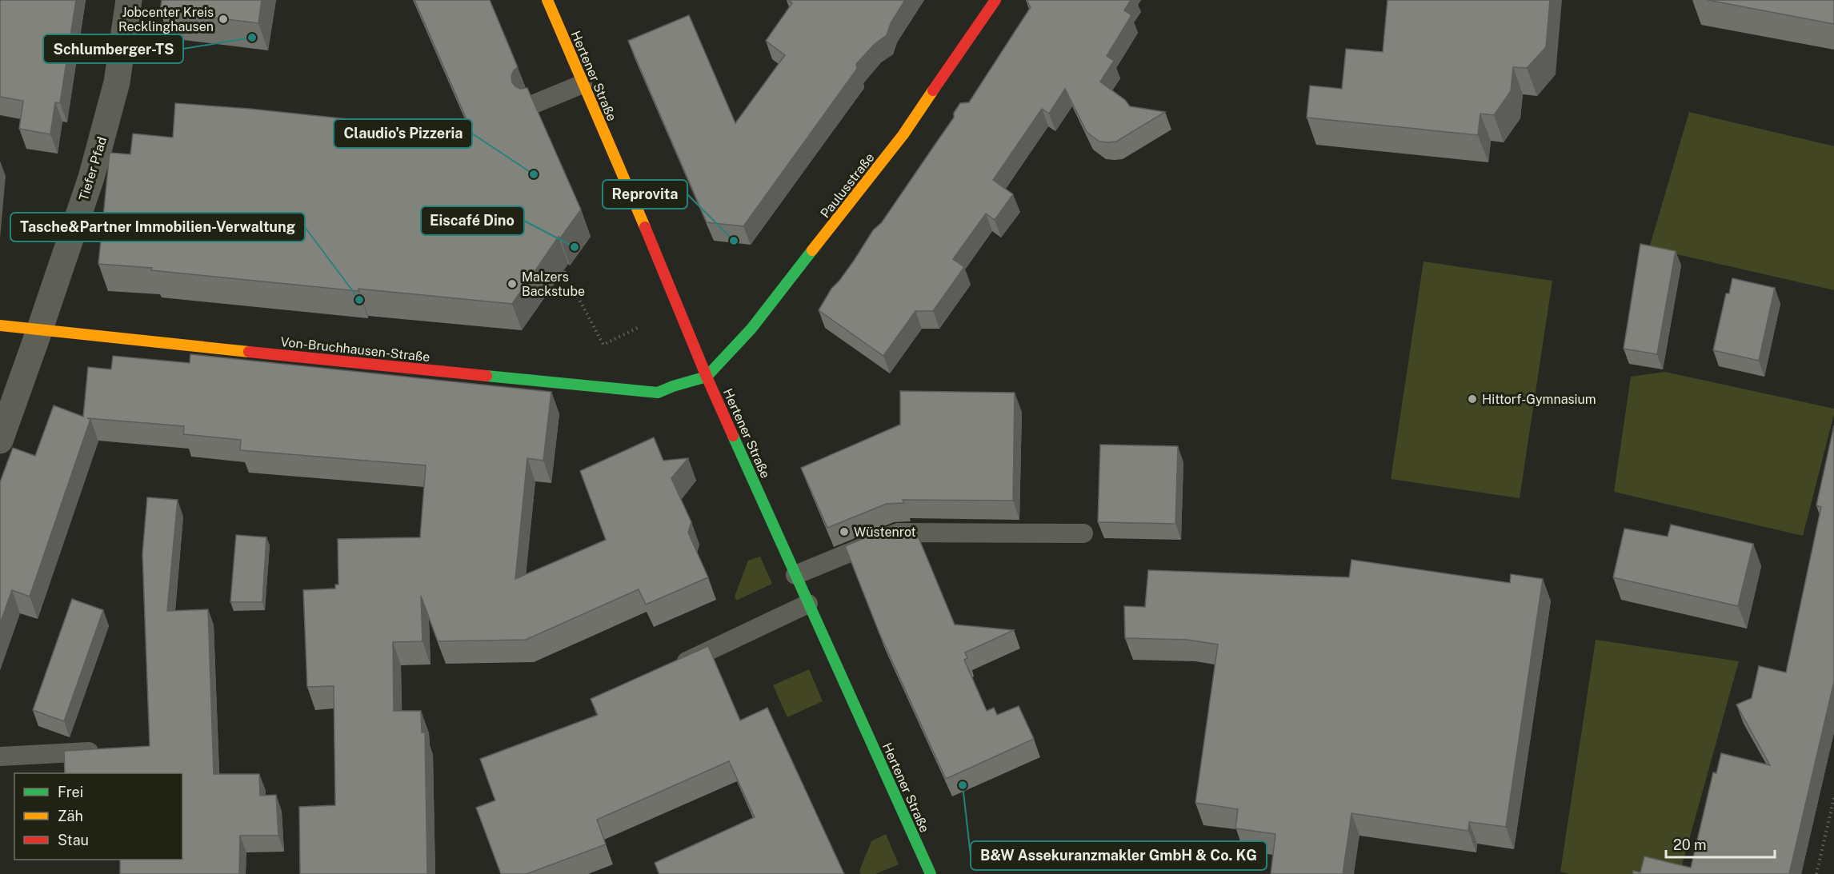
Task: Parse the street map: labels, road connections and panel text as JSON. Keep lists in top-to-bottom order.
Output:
{
  "streets": {
    "street": [
      "Hertener Straße",
      "Tiefer Pfad",
      "Paulusstraße",
      "Von-Bruchhausen-Straße"
    ]
  },
  "crossings": [
    ["Hertener Straße", "Paulusstraße"],
    ["Hertener Straße", "Von-Bruchhausen-Straße"],
    ["Tiefer Pfad", "Von-Bruchhausen-Straße"],
    ["Paulusstraße", "Von-Bruchhausen-Straße"]
  ],
  "places": [
    "Jobcenter Kreis Recklinghausen",
    "Schlumberger-TS",
    "Claudio's Pizzeria",
    "Reprovita",
    "Eiscafé Dino",
    "Malzers Backstube",
    "Tasche&Partner Immobilien-Verwaltung",
    "Hittorf-Gymnasium",
    "Wüstenrot",
    "B&W Assekuranzmakler GmbH & Co. KG"
  ],
  "legend": ["Frei", "Zäh", "Stau"],
  "scale_bar": "20 m"
}
